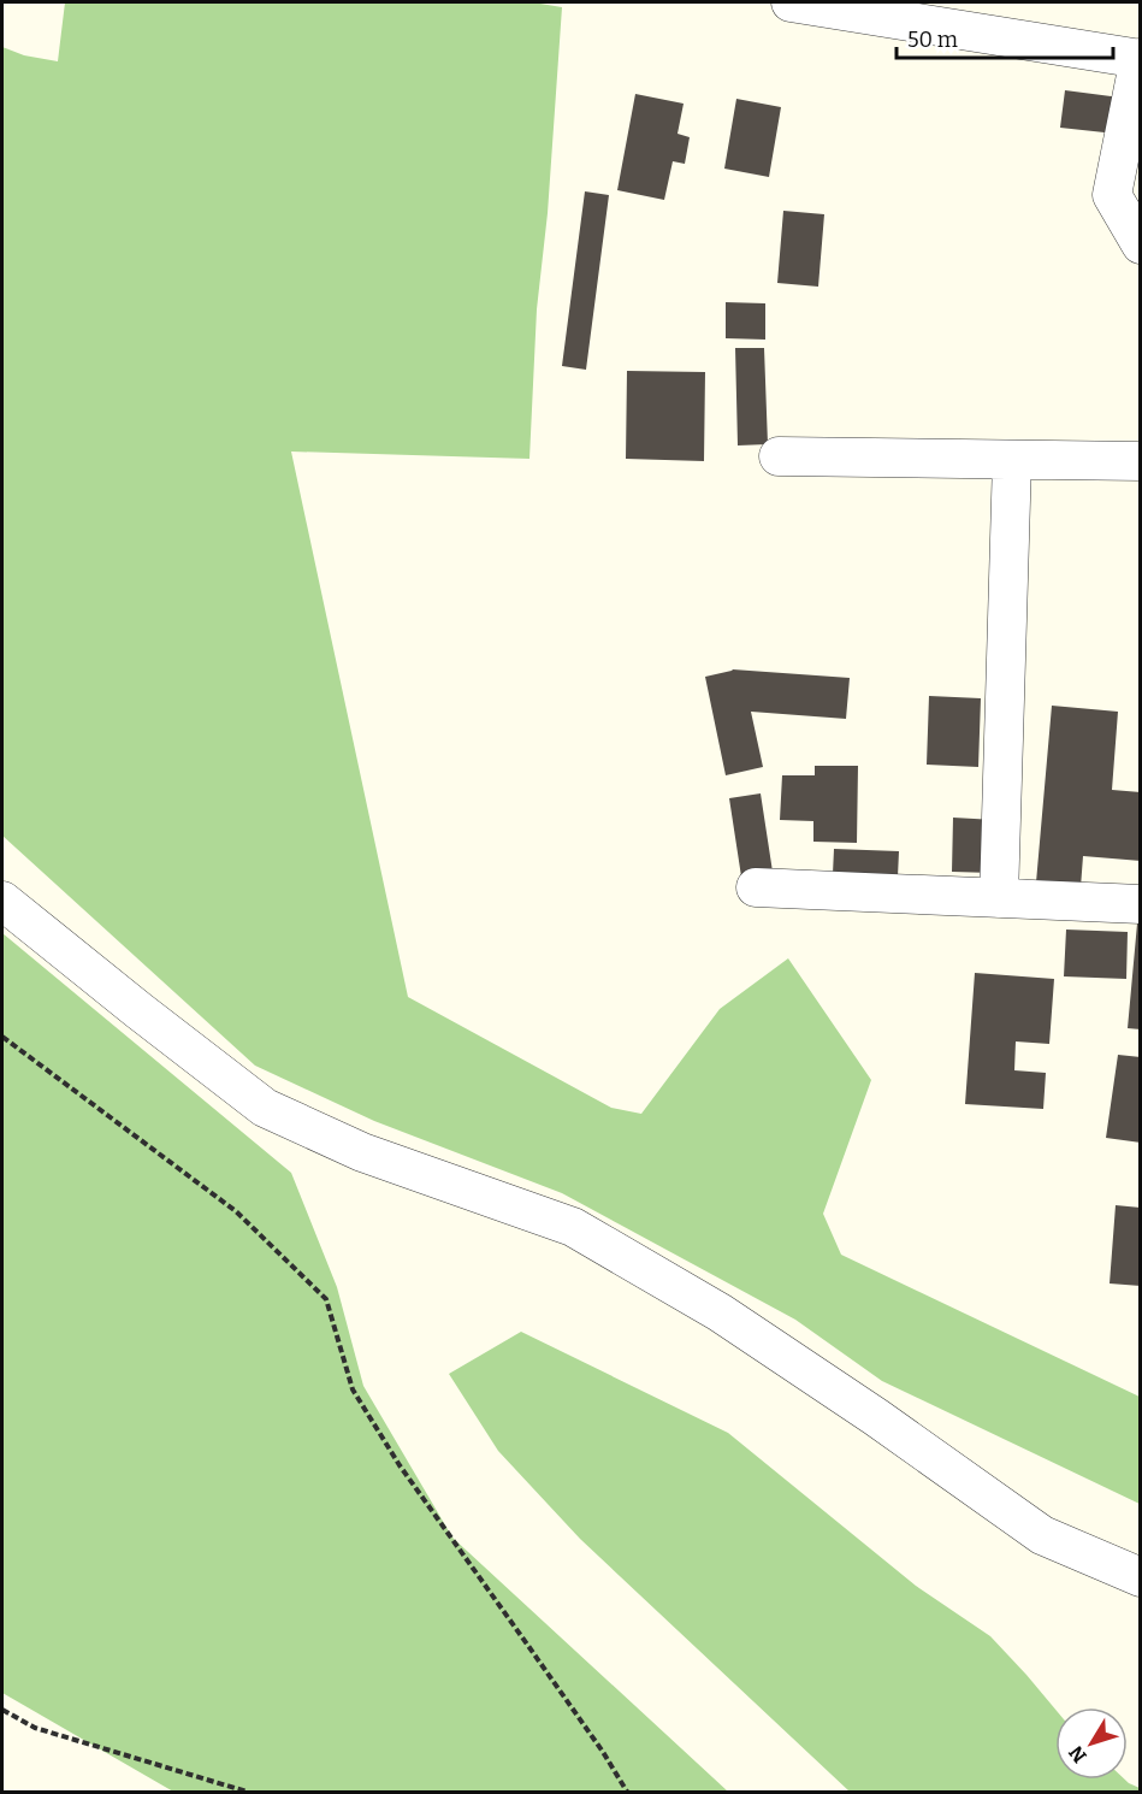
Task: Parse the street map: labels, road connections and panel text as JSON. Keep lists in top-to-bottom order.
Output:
{
  "scale_bar": "50 m",
  "north": "bottom left"
}
